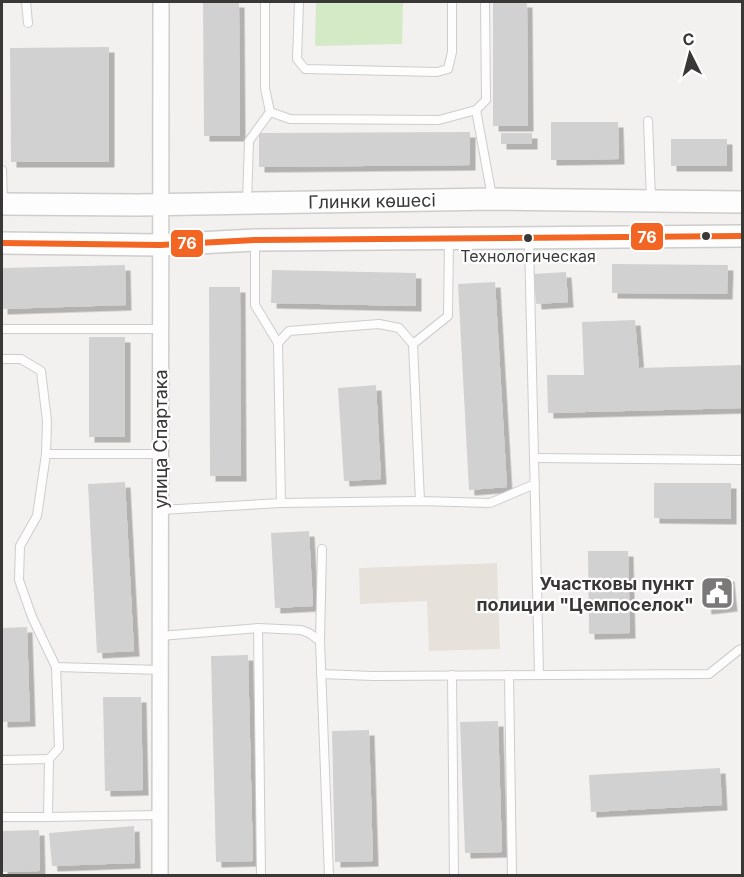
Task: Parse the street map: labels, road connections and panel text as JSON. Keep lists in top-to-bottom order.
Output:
{
  "streets": {
    "main road": ["Глинки көшесі"],
    "street": ["улица Спартака"]
  },
  "crossings": [
    ["Глинки көшесі", "улица Спартака"]
  ],
  "places": {
    "other": ["Технологическая"],
    "public building": ["Участковы пункт полиции \"Цемпоселок\""]
  },
  "lines": ["transit line 76"],
  "north": "top"
}
